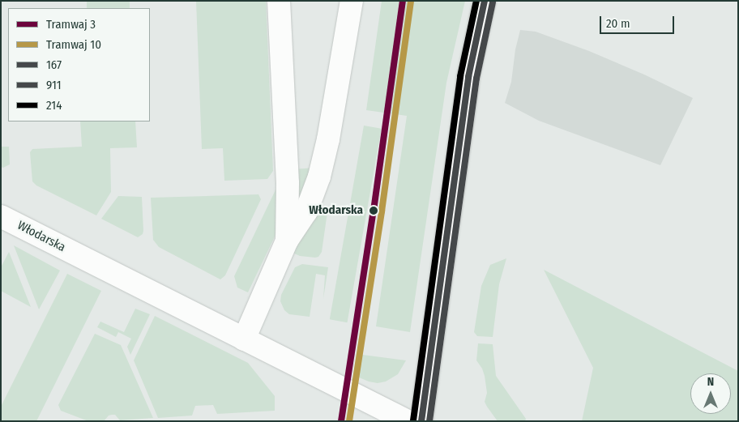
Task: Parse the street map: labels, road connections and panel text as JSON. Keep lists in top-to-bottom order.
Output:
{
  "streets": {
    "street": ["Włodarska"]
  },
  "places": ["Włodarska"],
  "lines": [
    "tram line 3",
    "transit line 167",
    "transit line 214",
    "tram line 10",
    "transit line 911"
  ],
  "legend": [
    "Tramwaj 3",
    "Tramwaj 10",
    "167",
    "911",
    "214"
  ],
  "scale_bar": "20 m",
  "north": "top"
}
